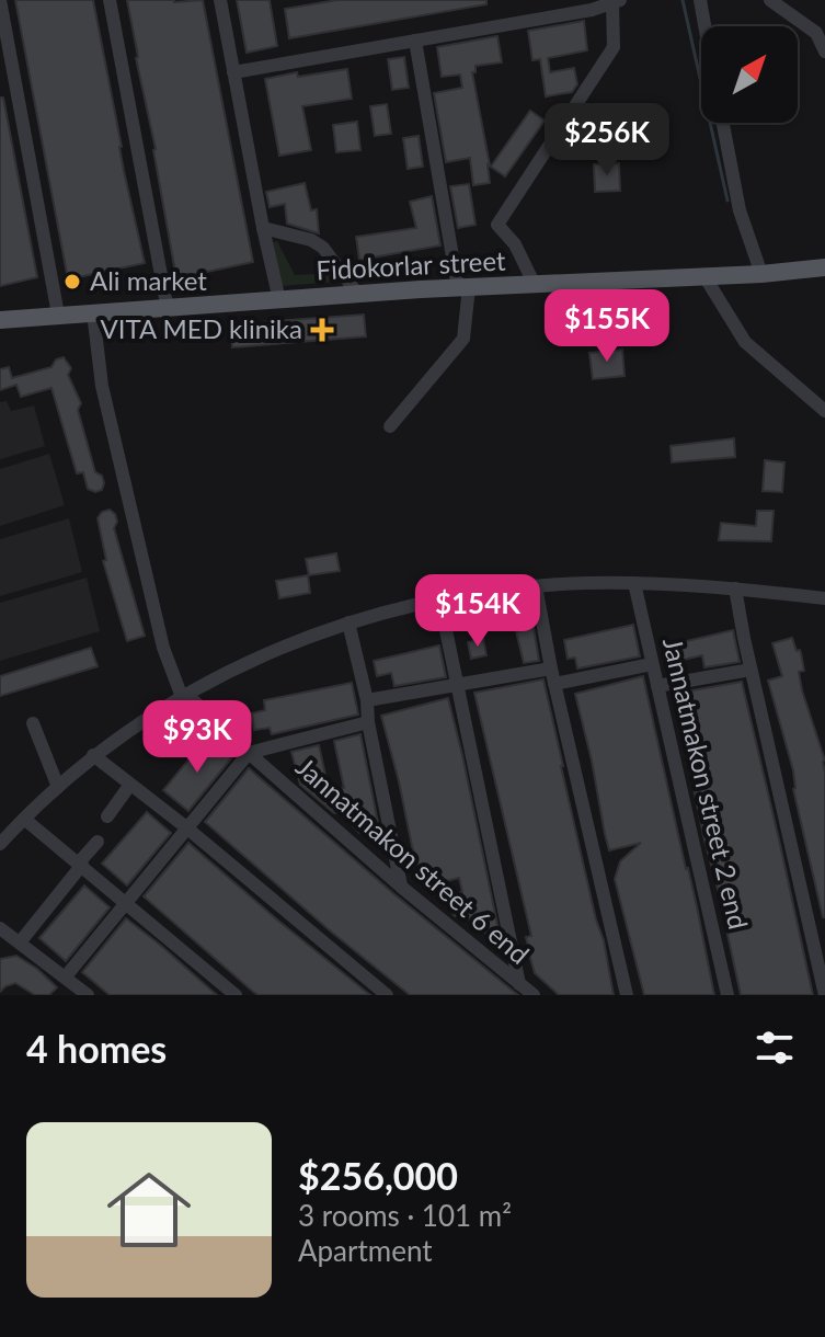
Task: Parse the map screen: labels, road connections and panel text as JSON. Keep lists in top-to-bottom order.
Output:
{
  "streets": {
    "main road": ["Fidokorlar street"],
    "street": ["Jannatmakon street 2 end", "Jannatmakon street 6 end"]
  },
  "places": {
    "other": ["Ali market"],
    "health": ["VITA MED klinika"]
  },
  "north": "top right",
  "page": {
    "price": [
      "$256K",
      "$155K",
      "$154K",
      "$93K"
    ],
    "heading": "4 homes",
    "list": [
      {
        "name": "$256,000",
        "note": "3 rooms · 101 m² · Apartment"
      }
    ]
  }
}
